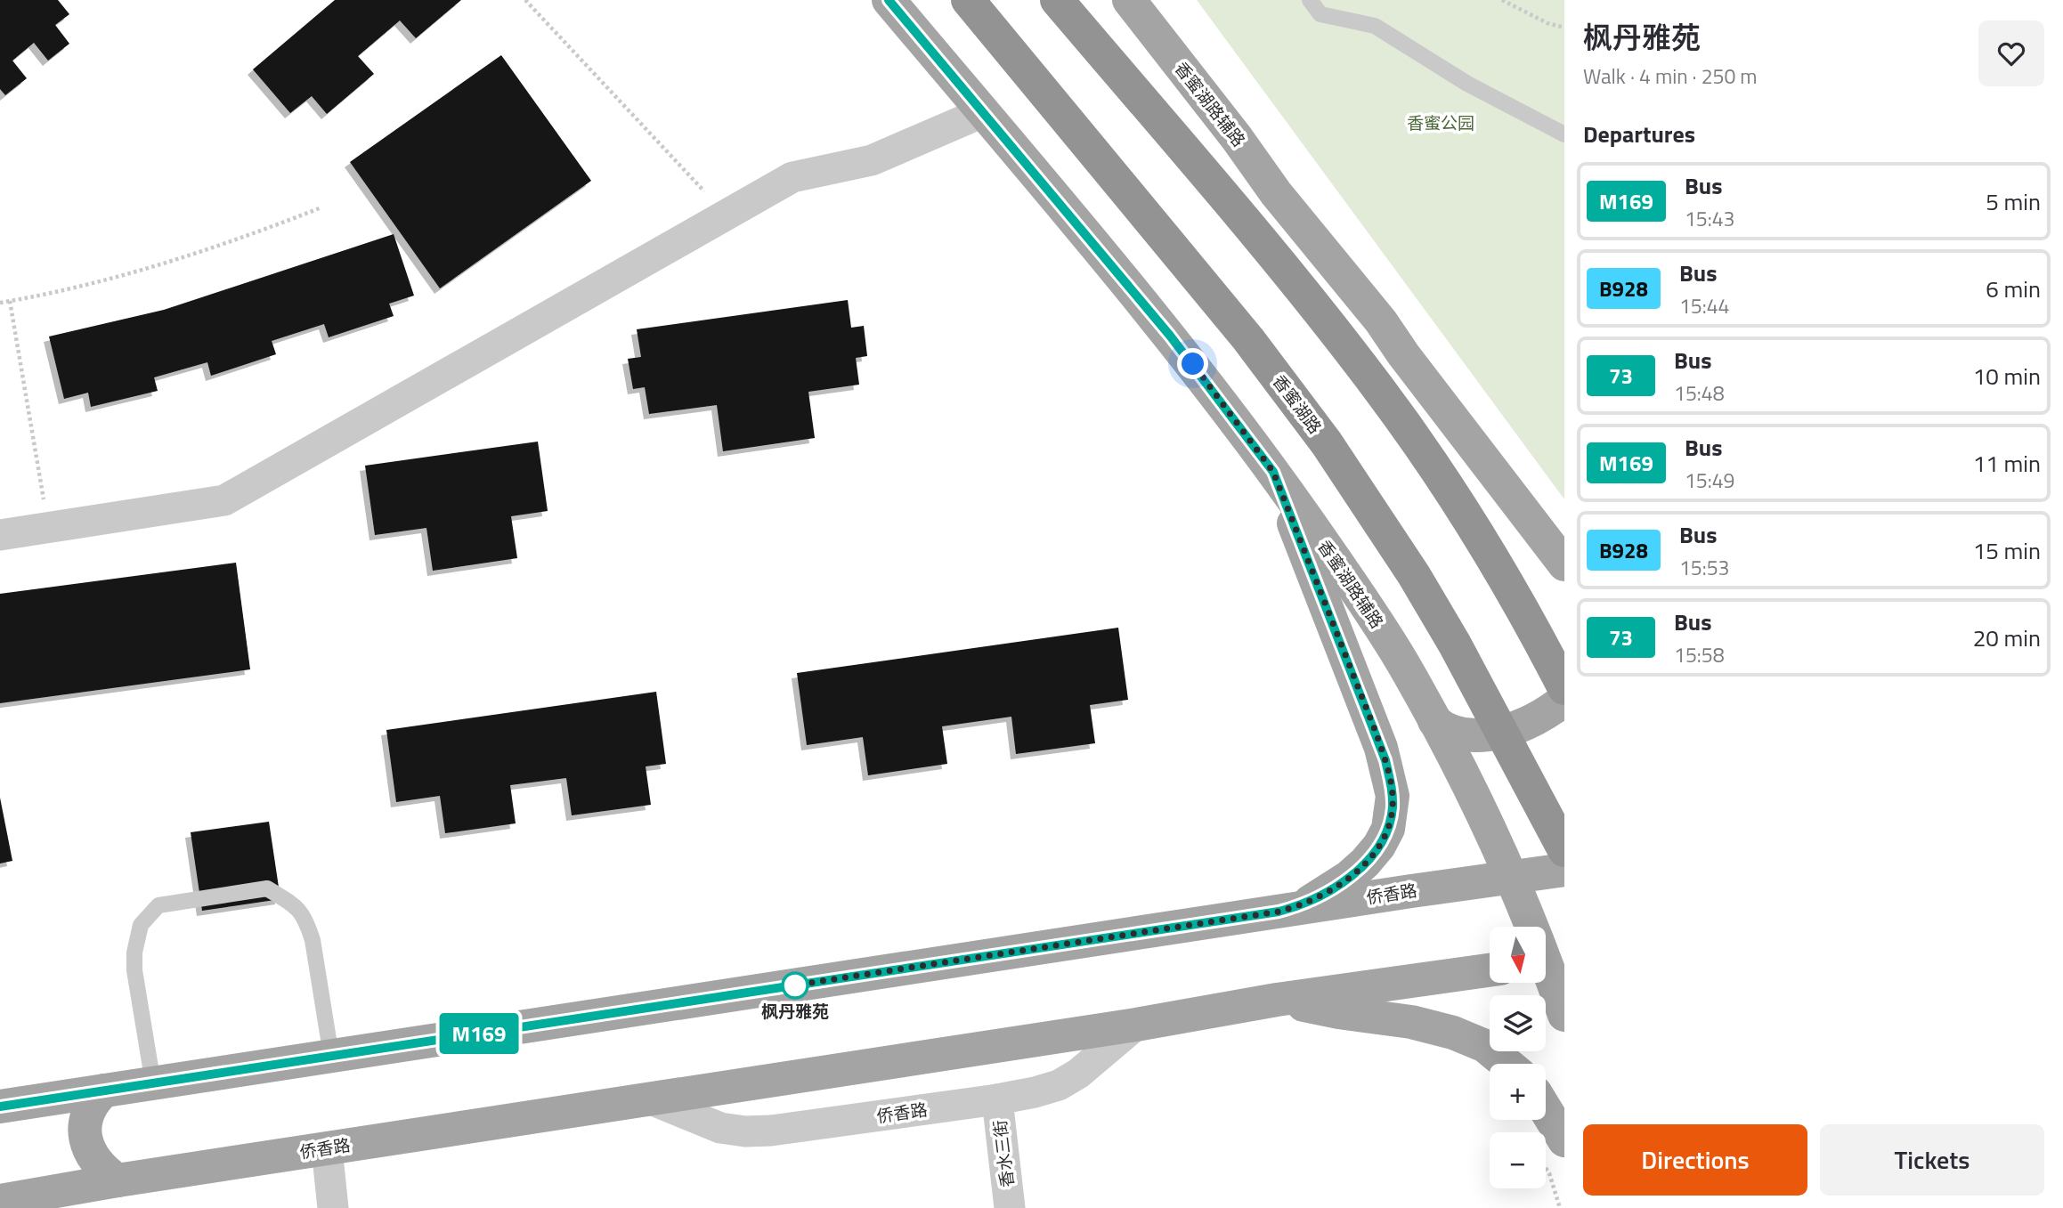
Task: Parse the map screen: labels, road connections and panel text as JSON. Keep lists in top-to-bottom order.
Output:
{
  "streets": {
    "highway": ["香蜜湖路"],
    "main road": ["香蜜湖路辅路", "侨香路"],
    "street": ["香水三街"]
  },
  "crossings": [
    ["香蜜湖路辅路", "侨香路"],
    ["侨香路", "香水三街"]
  ],
  "parks": ["香蜜公园"],
  "places": ["枫丹雅苑"],
  "lines": ["bus line M169"],
  "north": "bottom",
  "page": {
    "on_map": "M169",
    "heading": [
      ["枫丹雅苑", "Walk · 4 min · 250 m"],
      "Departures"
    ],
    "list": [
      {
        "mark": "M169",
        "name": "Bus",
        "note": "15:43",
        "value": "5 min"
      },
      {
        "mark": "B928",
        "name": "Bus",
        "note": "15:44",
        "value": "6 min"
      },
      {
        "mark": "73",
        "name": "Bus",
        "note": "15:48",
        "value": "10 min"
      },
      {
        "mark": "M169",
        "name": "Bus",
        "note": "15:49",
        "value": "11 min"
      },
      {
        "mark": "B928",
        "name": "Bus",
        "note": "15:53",
        "value": "15 min"
      },
      {
        "mark": "73",
        "name": "Bus",
        "note": "15:58",
        "value": "20 min"
      }
    ],
    "map_buttons": ["+", "−"],
    "buttons": ["Directions", "Tickets"]
  }
}
